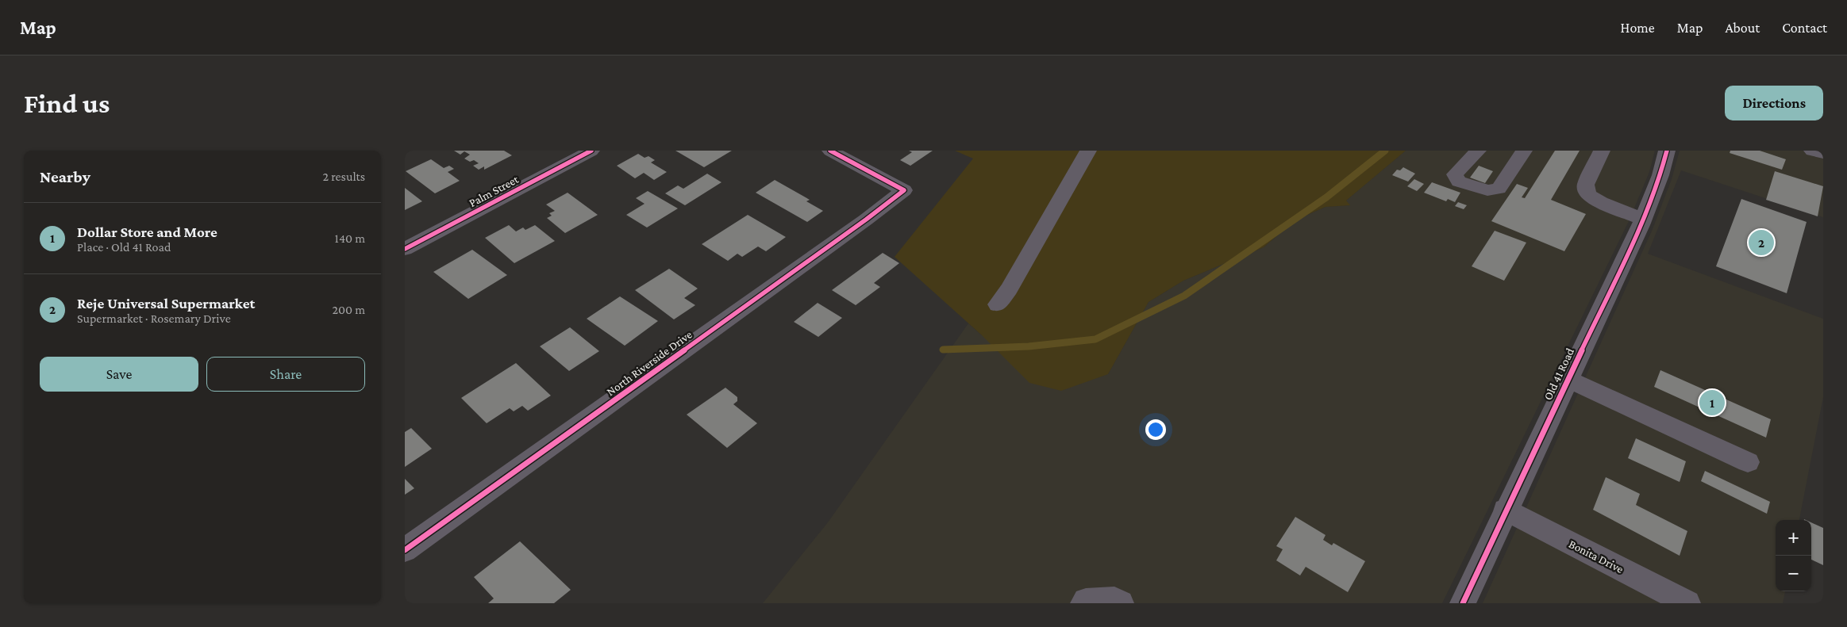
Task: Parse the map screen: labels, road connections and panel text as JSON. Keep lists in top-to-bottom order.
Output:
{
  "streets": {
    "street": [
      "Palm Street",
      "North Riverside Drive",
      "Old 41 Road",
      "Bonita Drive"
    ]
  },
  "crossings": [
    ["Old 41 Road", "Bonita Drive"]
  ],
  "page": {
    "header": "Map",
    "nav": [
      "Home",
      "Map",
      "About",
      "Contact"
    ],
    "buttons": [
      "Directions",
      ["Save", "Share"]
    ],
    "title": "Find us",
    "heading": ["Nearby", "2 results"],
    "list": [
      {
        "mark": "1",
        "name": "Dollar Store and More",
        "note": "Place · Old 41 Road",
        "value": "140 m"
      },
      {
        "mark": "2",
        "name": "Reje Universal Supermarket",
        "note": "Supermarket · Rosemary Drive",
        "value": "200 m"
      }
    ],
    "pins": ["2", "1"],
    "map_buttons": ["+", "−"]
  }
}
